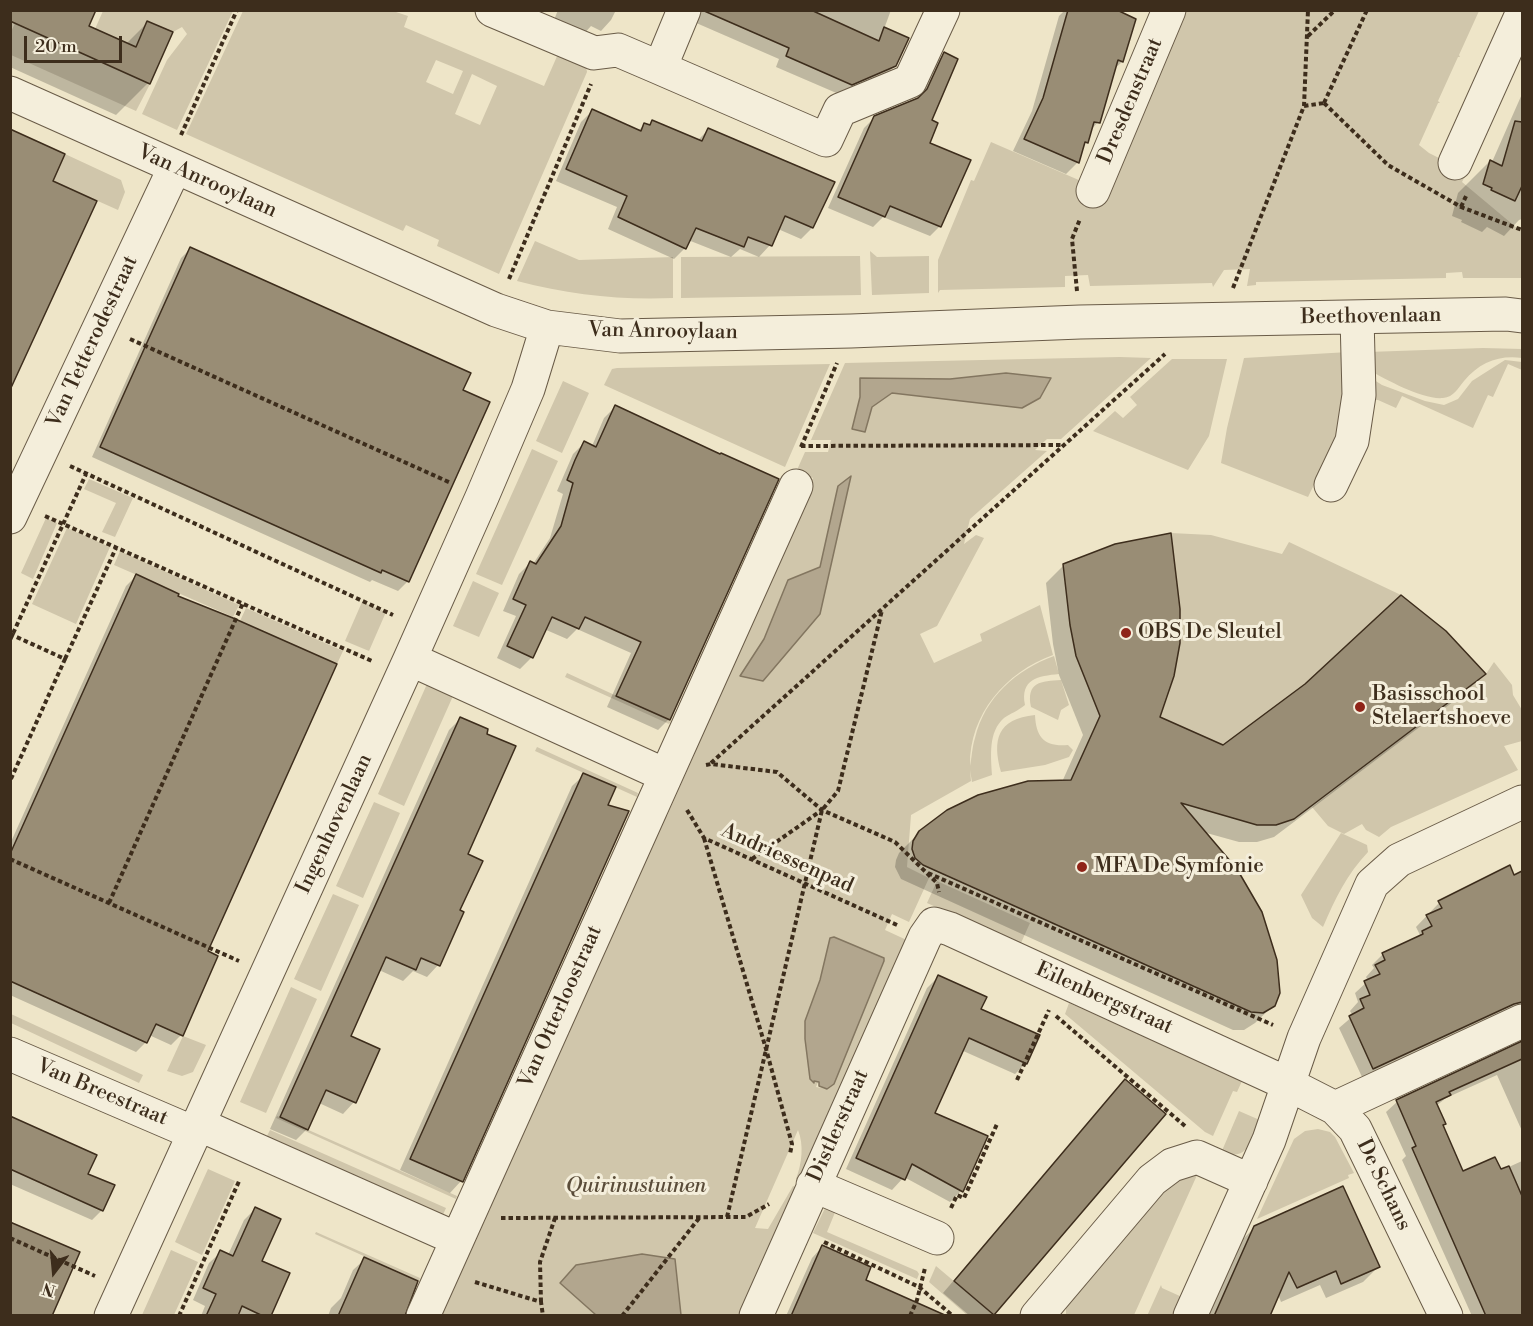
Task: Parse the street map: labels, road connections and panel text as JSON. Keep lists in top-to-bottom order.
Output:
{
  "streets": {
    "street": [
      "Dresdenstraat",
      "Van Anrooylaan",
      "Beethovenlaan",
      "Van Tetterodestraat",
      "Ingenhovenlaan",
      "Eilenbergstraat",
      "Van Otterloostraat",
      "Van Breestraat",
      "Distlerstraat",
      "De Schans"
    ],
    "path": ["Andriessenpad"]
  },
  "crossings": [
    ["Van Anrooylaan", "Beethovenlaan"],
    ["Van Anrooylaan", "Van Tetterodestraat"],
    ["Van Anrooylaan", "Ingenhovenlaan"],
    ["Ingenhovenlaan", "Van Breestraat"],
    ["Andriessenpad", "Eilenbergstraat"],
    ["Andriessenpad", "Van Otterloostraat"],
    ["Andriessenpad", "Distlerstraat"],
    ["Eilenbergstraat", "Distlerstraat"],
    ["Eilenbergstraat", "De Schans"]
  ],
  "parks": ["Quirinustuinen"],
  "places": ["OBS De Sleutel", "Basisschool Stelaertshoeve", "MFA De Symfonie"],
  "scale_bar": "20 m",
  "north": "bottom"
}
